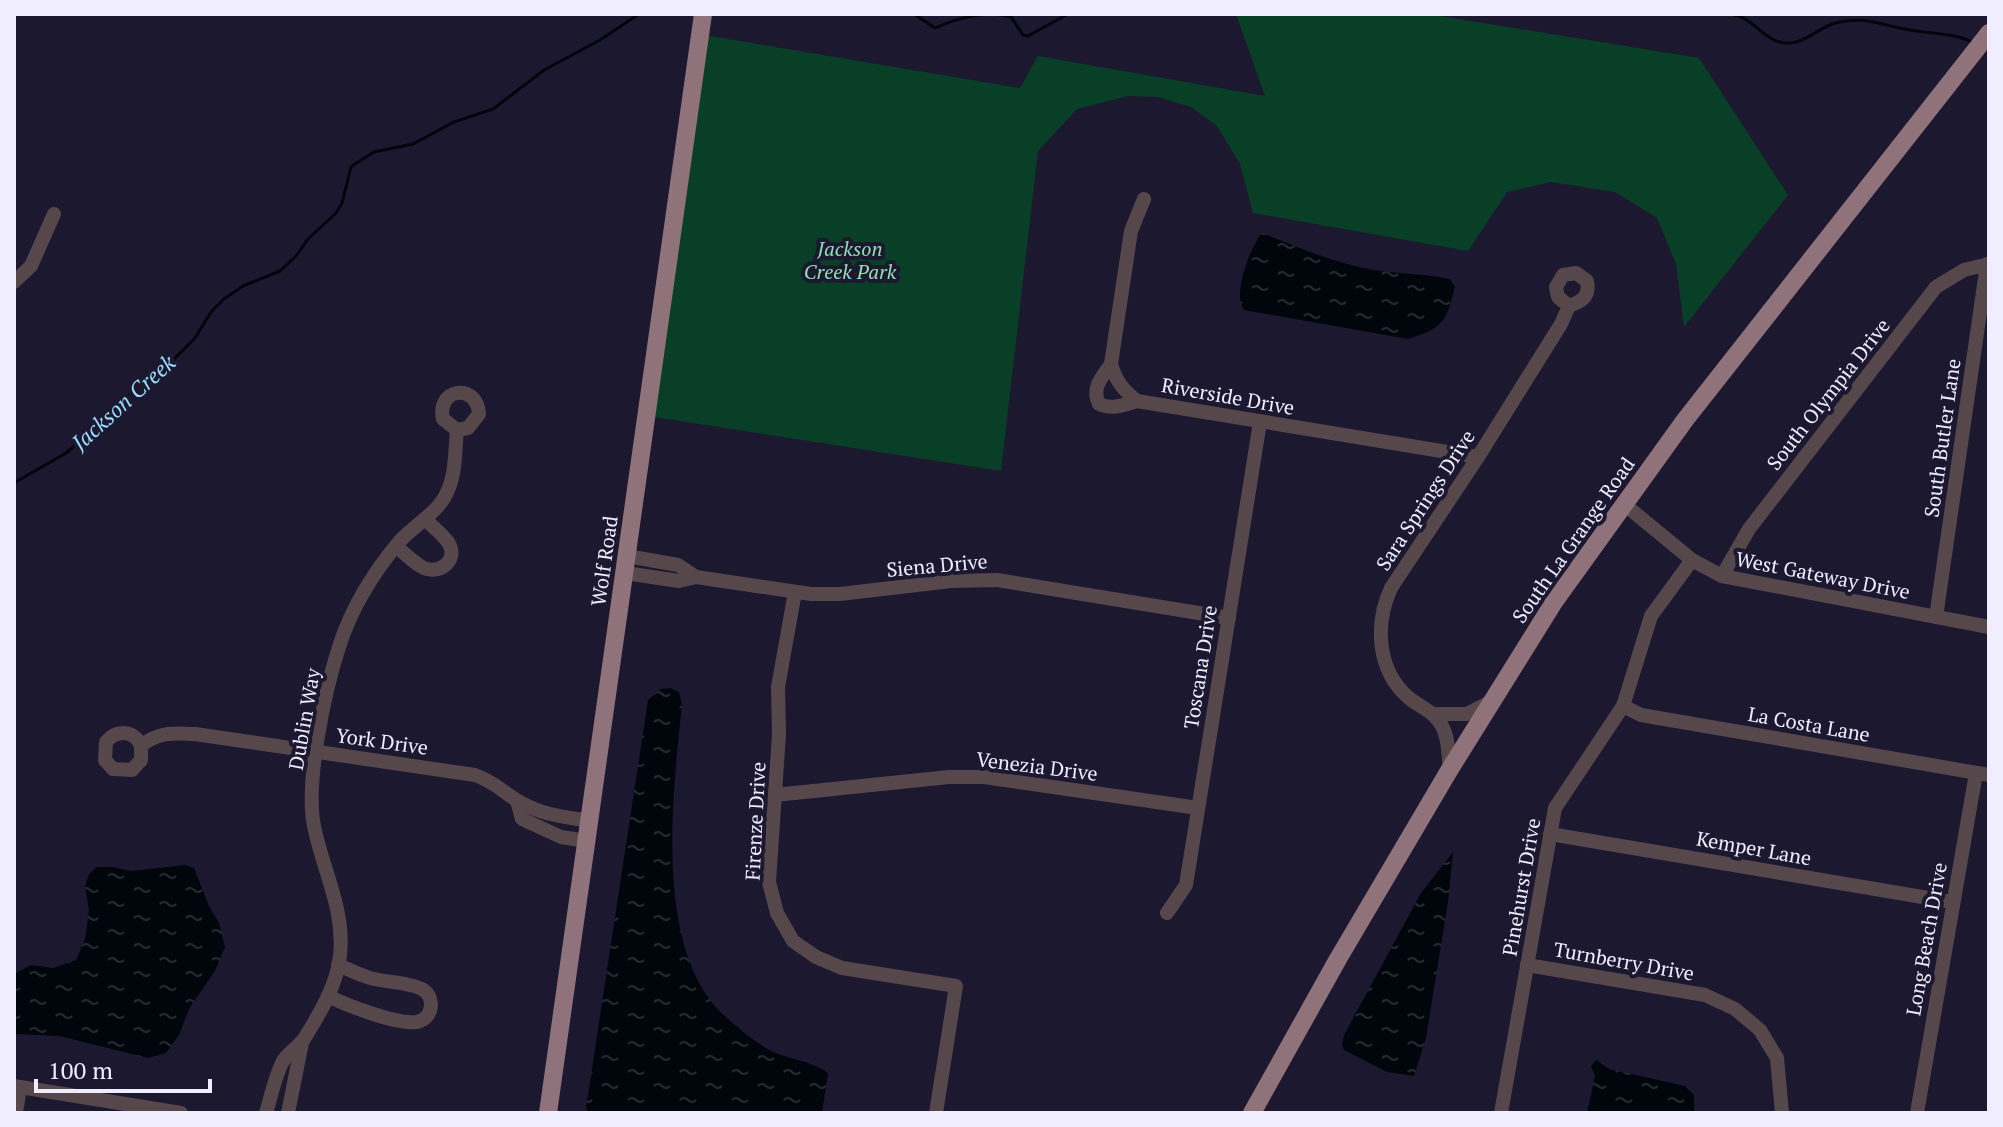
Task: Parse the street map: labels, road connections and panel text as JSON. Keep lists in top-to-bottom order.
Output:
{
  "streets": {
    "main road": ["South La Grange Road", "Wolf Road"],
    "street": [
      "South Olympia Drive",
      "Riverside Drive",
      "South Butler Lane",
      "Sara Springs Drive",
      "Siena Drive",
      "West Gateway Drive",
      "Toscana Drive",
      "Dublin Way",
      "La Costa Lane",
      "York Drive",
      "Venezia Drive",
      "Firenze Drive",
      "Kemper Lane",
      "Pinehurst Drive",
      "Long Beach Drive",
      "Turnberry Drive"
    ]
  },
  "crossings": [
    ["South Olympia Drive", "South Butler Lane"],
    ["South Olympia Drive", "West Gateway Drive"],
    ["Riverside Drive", "Sara Springs Drive"],
    ["Riverside Drive", "Toscana Drive"],
    ["South Butler Lane", "West Gateway Drive"],
    ["South La Grange Road", "West Gateway Drive"],
    ["Wolf Road", "Siena Drive"],
    ["Wolf Road", "York Drive"],
    ["Siena Drive", "Toscana Drive"],
    ["Siena Drive", "Firenze Drive"],
    ["West Gateway Drive", "Pinehurst Drive"],
    ["Toscana Drive", "Venezia Drive"],
    ["Dublin Way", "York Drive"],
    ["La Costa Lane", "Pinehurst Drive"],
    ["La Costa Lane", "Long Beach Drive"],
    ["Venezia Drive", "Firenze Drive"],
    ["Kemper Lane", "Pinehurst Drive"],
    ["Kemper Lane", "Long Beach Drive"],
    ["Pinehurst Drive", "Turnberry Drive"]
  ],
  "water": ["Jackson Creek"],
  "parks": ["Jackson Creek Park"],
  "scale_bar": "100 m"
}
